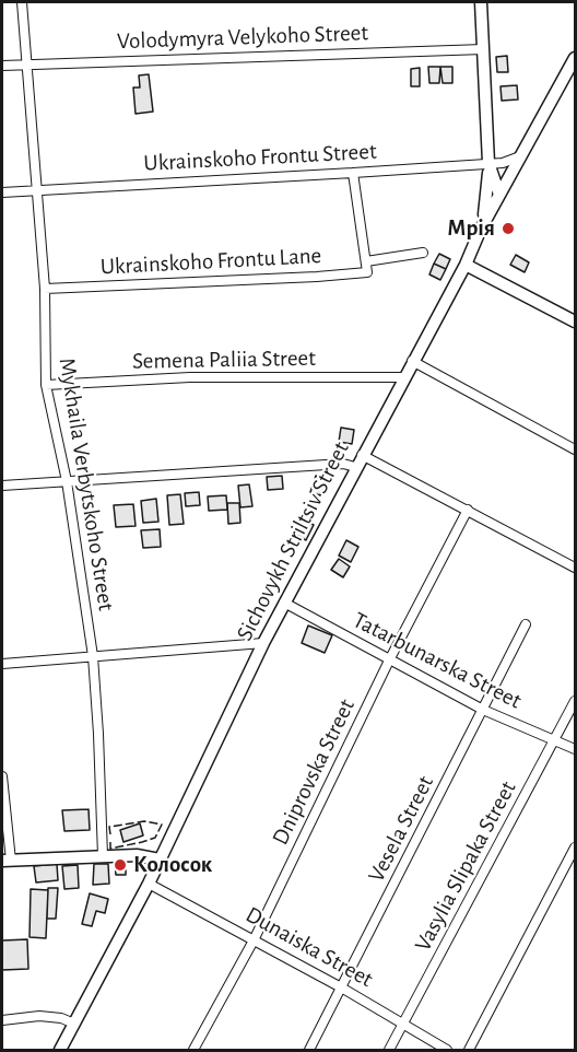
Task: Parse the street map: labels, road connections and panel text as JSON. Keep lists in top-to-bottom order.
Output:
{
  "streets": {
    "main road": ["Sichovykh Striltsiv Street"],
    "street": [
      "Volodymyra Velykoho Street",
      "Ukrainskoho Frontu Street",
      "Ukrainskoho Frontu Lane",
      "Semena Paliia Street",
      "Mykhaila Verbytskoho Street",
      "Tatarbunarska Street",
      "Dniprovska Street",
      "Vesela Street",
      "Vasylia Slipaka Street",
      "Dunaiska Street"
    ]
  },
  "crossings": [
    ["Volodymyra Velykoho Street", "Mykhaila Verbytskoho Street"],
    ["Ukrainskoho Frontu Street", "Mykhaila Verbytskoho Street"],
    ["Ukrainskoho Frontu Street", "Sichovykh Striltsiv Street"],
    ["Ukrainskoho Frontu Lane", "Mykhaila Verbytskoho Street"],
    ["Semena Paliia Street", "Mykhaila Verbytskoho Street"],
    ["Semena Paliia Street", "Sichovykh Striltsiv Street"],
    ["Sichovykh Striltsiv Street", "Tatarbunarska Street"],
    ["Sichovykh Striltsiv Street", "Dunaiska Street"],
    ["Tatarbunarska Street", "Dniprovska Street"],
    ["Tatarbunarska Street", "Vesela Street"],
    ["Tatarbunarska Street", "Vasylia Slipaka Street"],
    ["Dniprovska Street", "Dunaiska Street"],
    ["Vesela Street", "Dunaiska Street"],
    ["Vasylia Slipaka Street", "Dunaiska Street"]
  ],
  "places": ["Мрія", "Колосок"]
}
